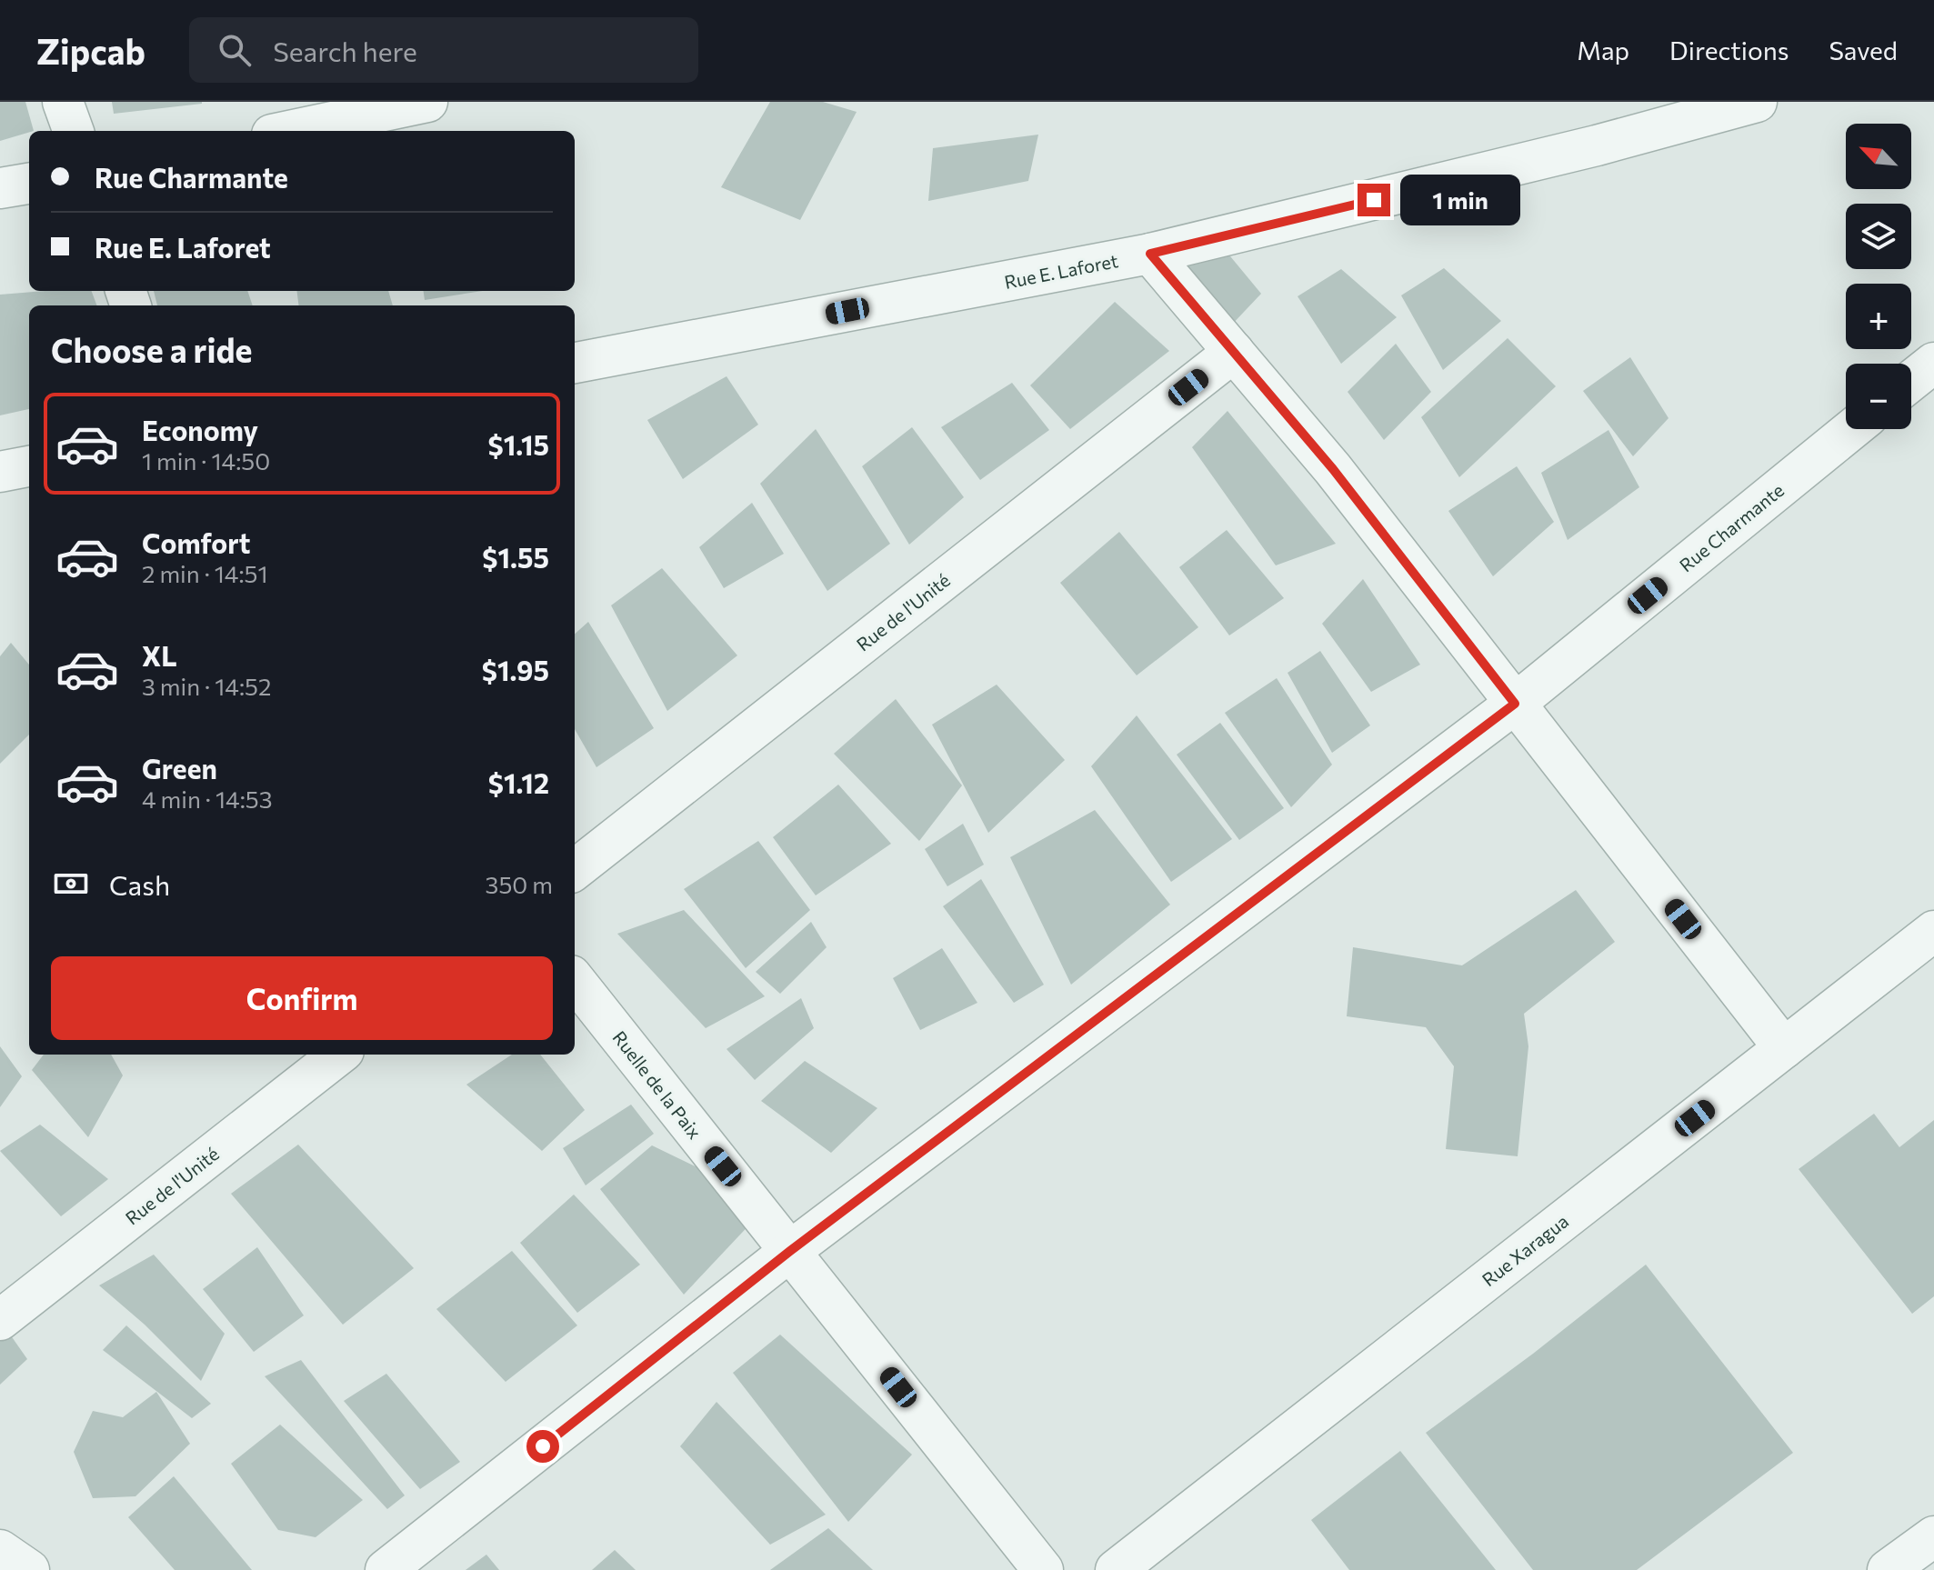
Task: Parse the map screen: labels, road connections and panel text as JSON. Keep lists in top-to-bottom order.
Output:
{
  "streets": {
    "street": [
      "Rue E. Laforet",
      "Rue Charmante",
      "Rue de l'Unité",
      "Ruelle de la Paix",
      "Rue Xaragua"
    ]
  },
  "crossings": [
    ["Rue Charmante", "Ruelle de la Paix"]
  ],
  "north": "top left",
  "page": {
    "header": "Zipcab",
    "search": "Search here",
    "nav": ["Map", "Directions", "Saved"],
    "map_buttons": ["+", "−"],
    "banner": ["Rue Charmante", "Rue E. Laforet"],
    "bubble": "1 min",
    "heading": "Choose a ride",
    "list": [
      {
        "name": "Economy",
        "note": "1 min · 14:50",
        "value": "$1.15"
      },
      {
        "name": "Comfort",
        "note": "2 min · 14:51",
        "value": "$1.55"
      },
      {
        "name": "XL",
        "note": "3 min · 14:52",
        "value": "$1.95"
      },
      {
        "name": "Green",
        "note": "4 min · 14:53",
        "value": "$1.12"
      }
    ],
    "pay": ["Cash", "350 m"],
    "buttons": "Confirm"
  }
}
